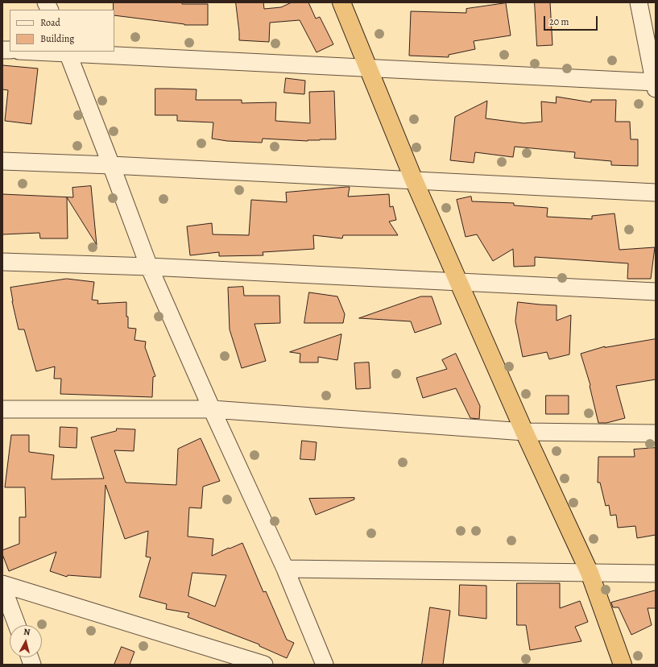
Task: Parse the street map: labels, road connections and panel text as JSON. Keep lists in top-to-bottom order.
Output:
{
  "legend": ["Road", "Building"],
  "scale_bar": "20 m",
  "north": "top"
}
